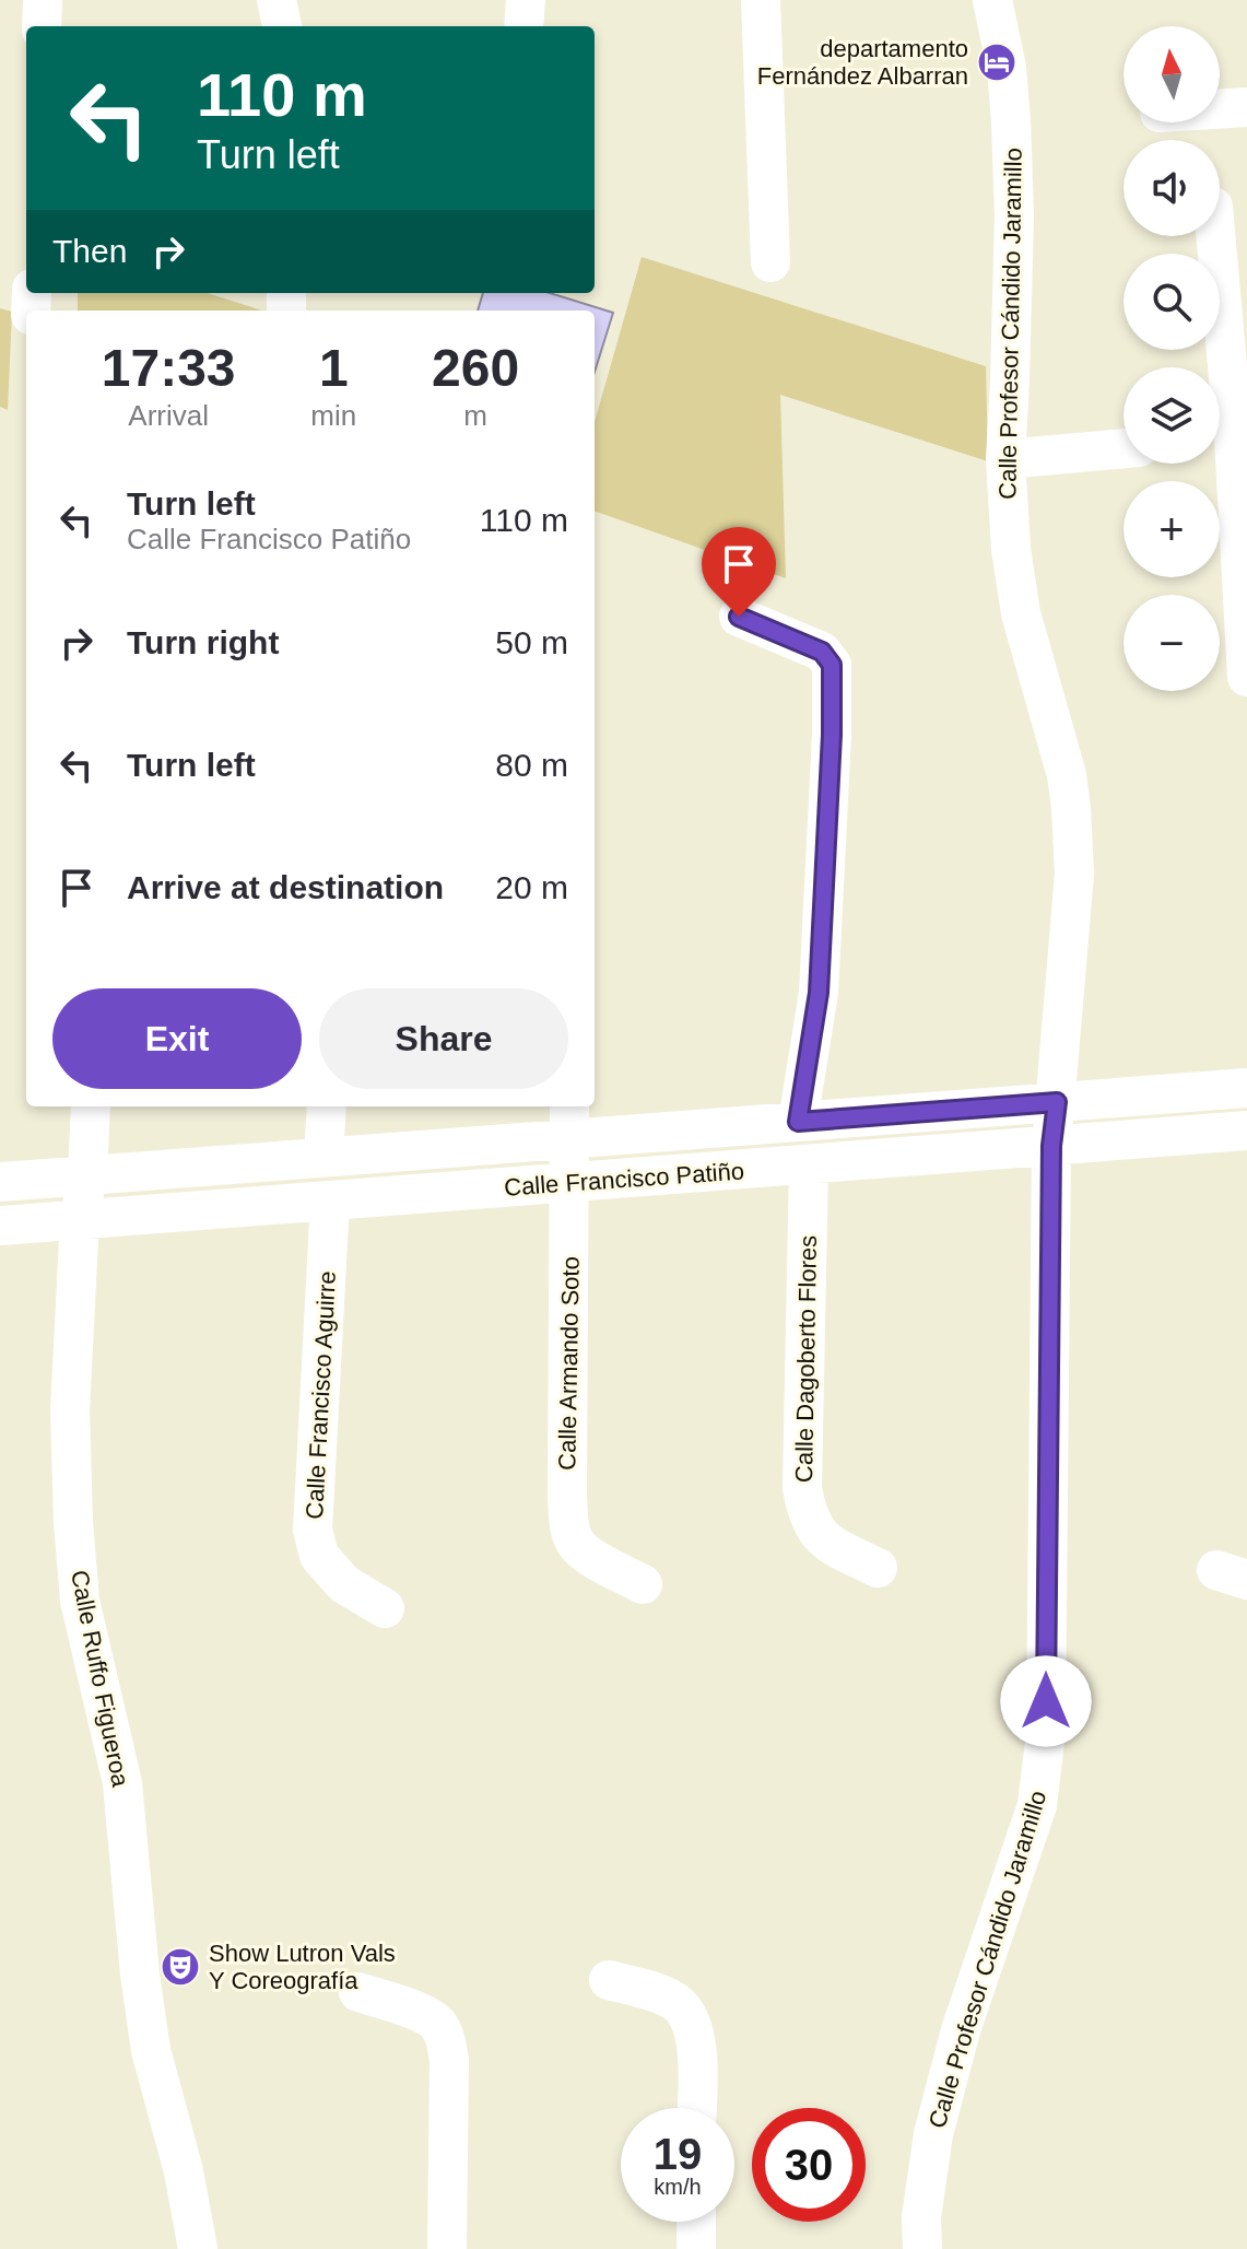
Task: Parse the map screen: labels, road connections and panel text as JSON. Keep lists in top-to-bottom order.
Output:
{
  "streets": {
    "street": [
      "Calle Profesor Cándido Jaramillo",
      "Calle Francisco Patiño",
      "Calle Dagoberto Flores",
      "Calle Armando Soto",
      "Calle Francisco Aguirre",
      "Calle Ruffo Figueroa"
    ]
  },
  "crossings": [
    ["Calle Profesor Cándido Jaramillo", "Calle Francisco Patiño"],
    ["Calle Francisco Patiño", "Calle Dagoberto Flores"],
    ["Calle Francisco Patiño", "Calle Armando Soto"],
    ["Calle Francisco Patiño", "Calle Francisco Aguirre"],
    ["Calle Francisco Patiño", "Calle Ruffo Figueroa"]
  ],
  "places": {
    "hotel": ["departamento Fernández Albarran"],
    "theatre": ["Show Lutron Vals Y Coreografía"]
  },
  "north": "top",
  "page": {
    "map_buttons": ["+", "−"],
    "turn": ["110 m", "Turn left"],
    "then": "Then",
    "eta": [
      "17:33",
      "Arrival",
      "1",
      "min",
      "260",
      "m"
    ],
    "list": [
      {
        "name": "Turn left",
        "note": "Calle Francisco Patiño",
        "value": "110 m"
      },
      {
        "name": "Turn right",
        "value": "50 m"
      },
      {
        "name": "Turn left",
        "value": "80 m"
      },
      {
        "name": "Arrive at destination",
        "value": "20 m"
      }
    ],
    "buttons": ["Exit", "Share"],
    "speed": "19 km/h",
    "limit": "30"
  }
}
